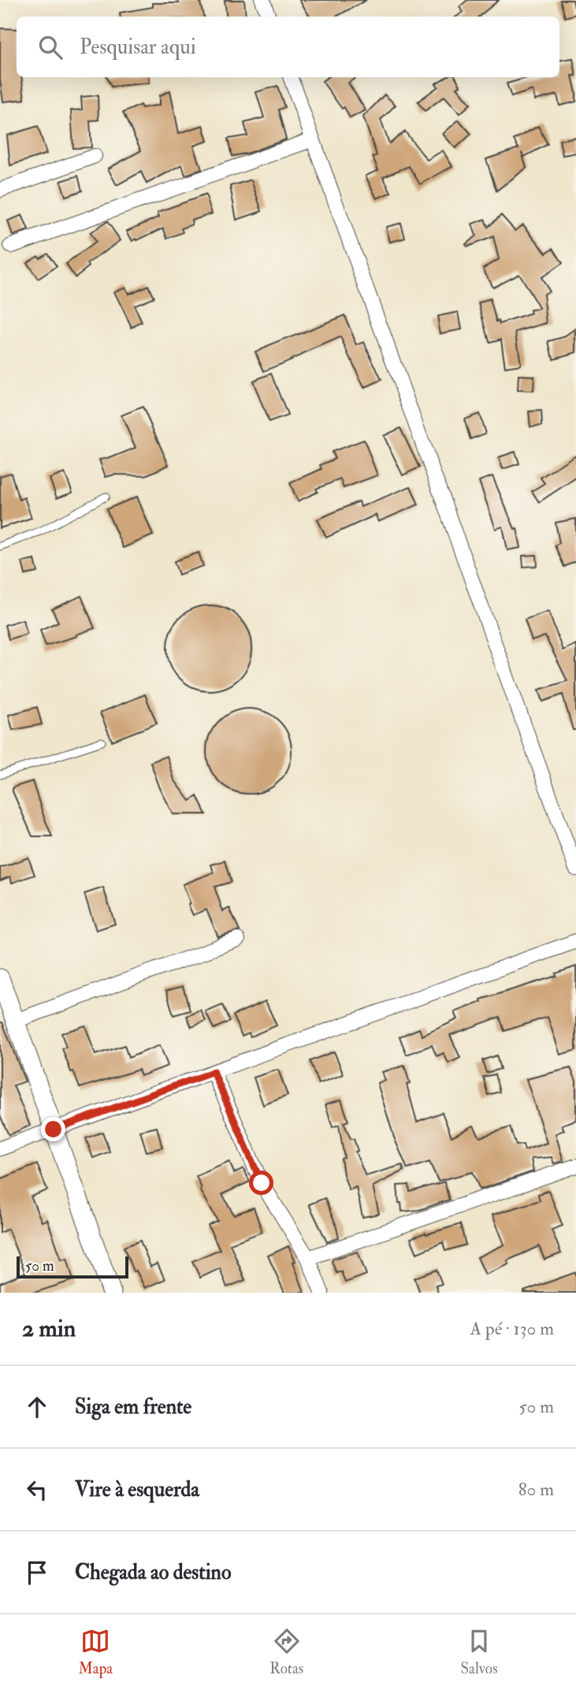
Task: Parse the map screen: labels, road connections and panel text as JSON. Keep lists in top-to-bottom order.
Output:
{
  "scale_bar": "50 m",
  "page": {
    "search": "Pesquisar aqui",
    "scale": "50 m",
    "heading": ["2 min", "A pé · 130 m"],
    "list": [
      ["Siga em frente", "50 m"],
      ["Vire à esquerda", "80 m"],
      "Chegada ao destino"
    ],
    "nav": ["Mapa", "Rotas", "Salvos"]
  }
}
